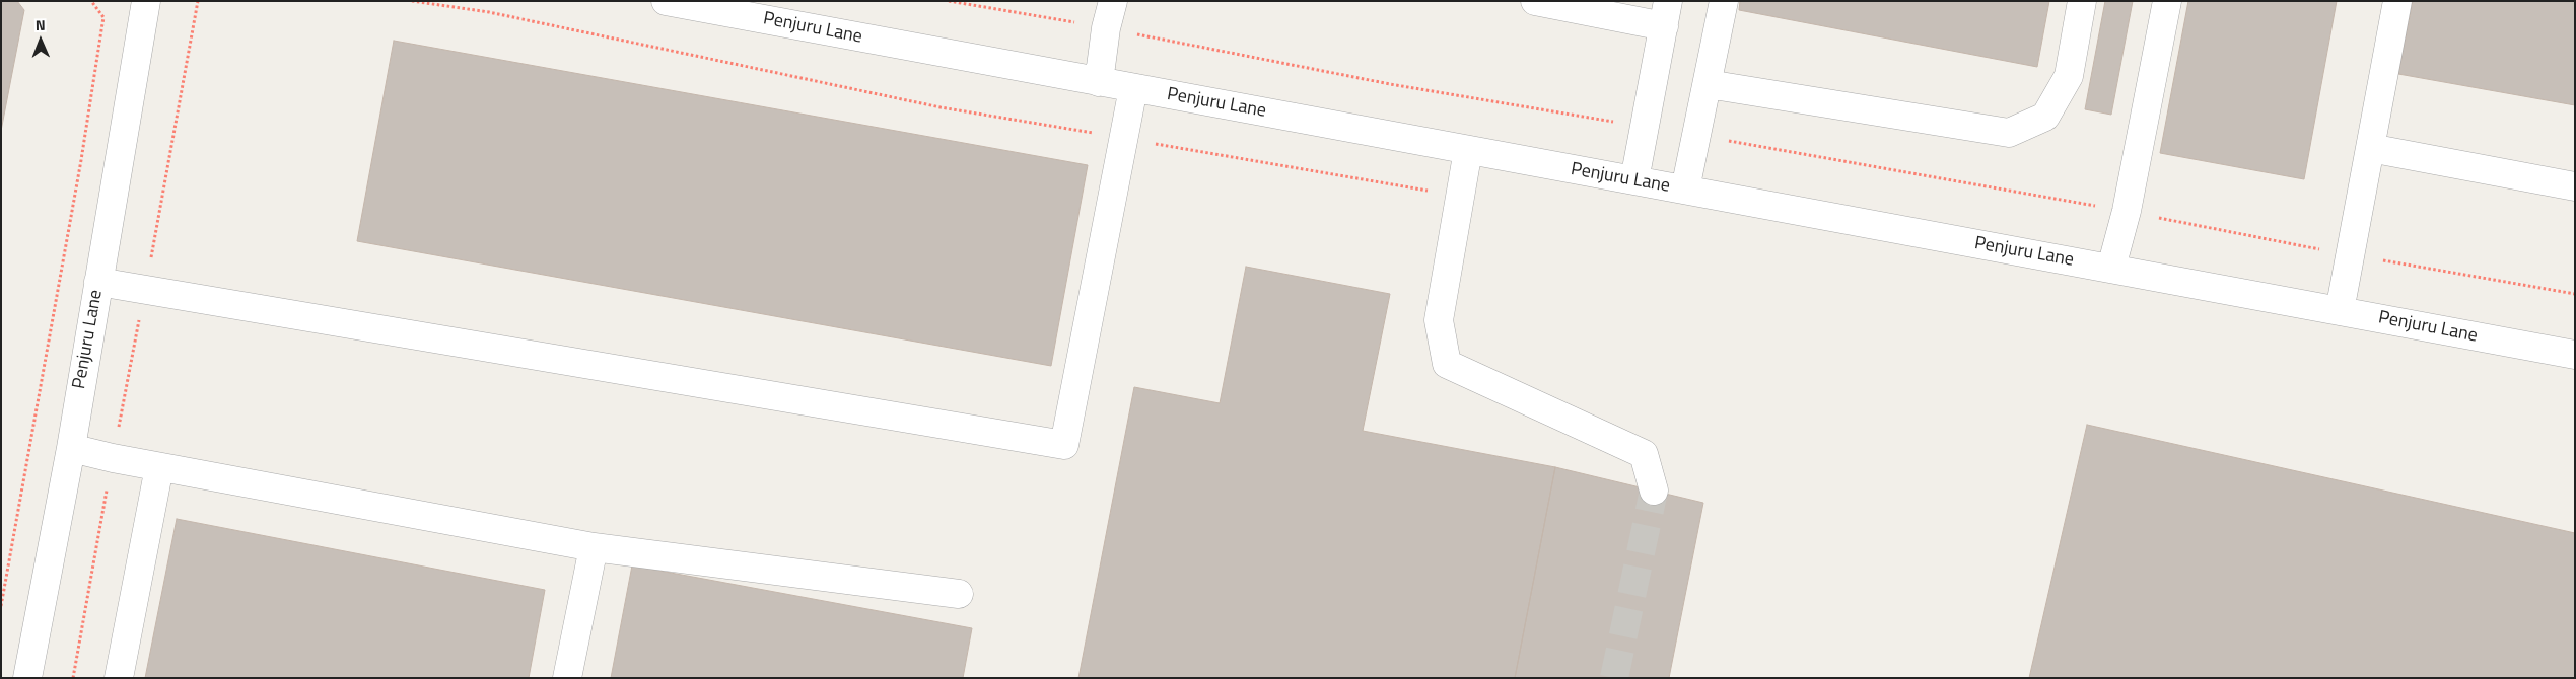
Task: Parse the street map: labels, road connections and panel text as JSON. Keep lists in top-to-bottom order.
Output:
{
  "streets": {
    "street": ["Penjuru Lane"]
  },
  "north": "top"
}
